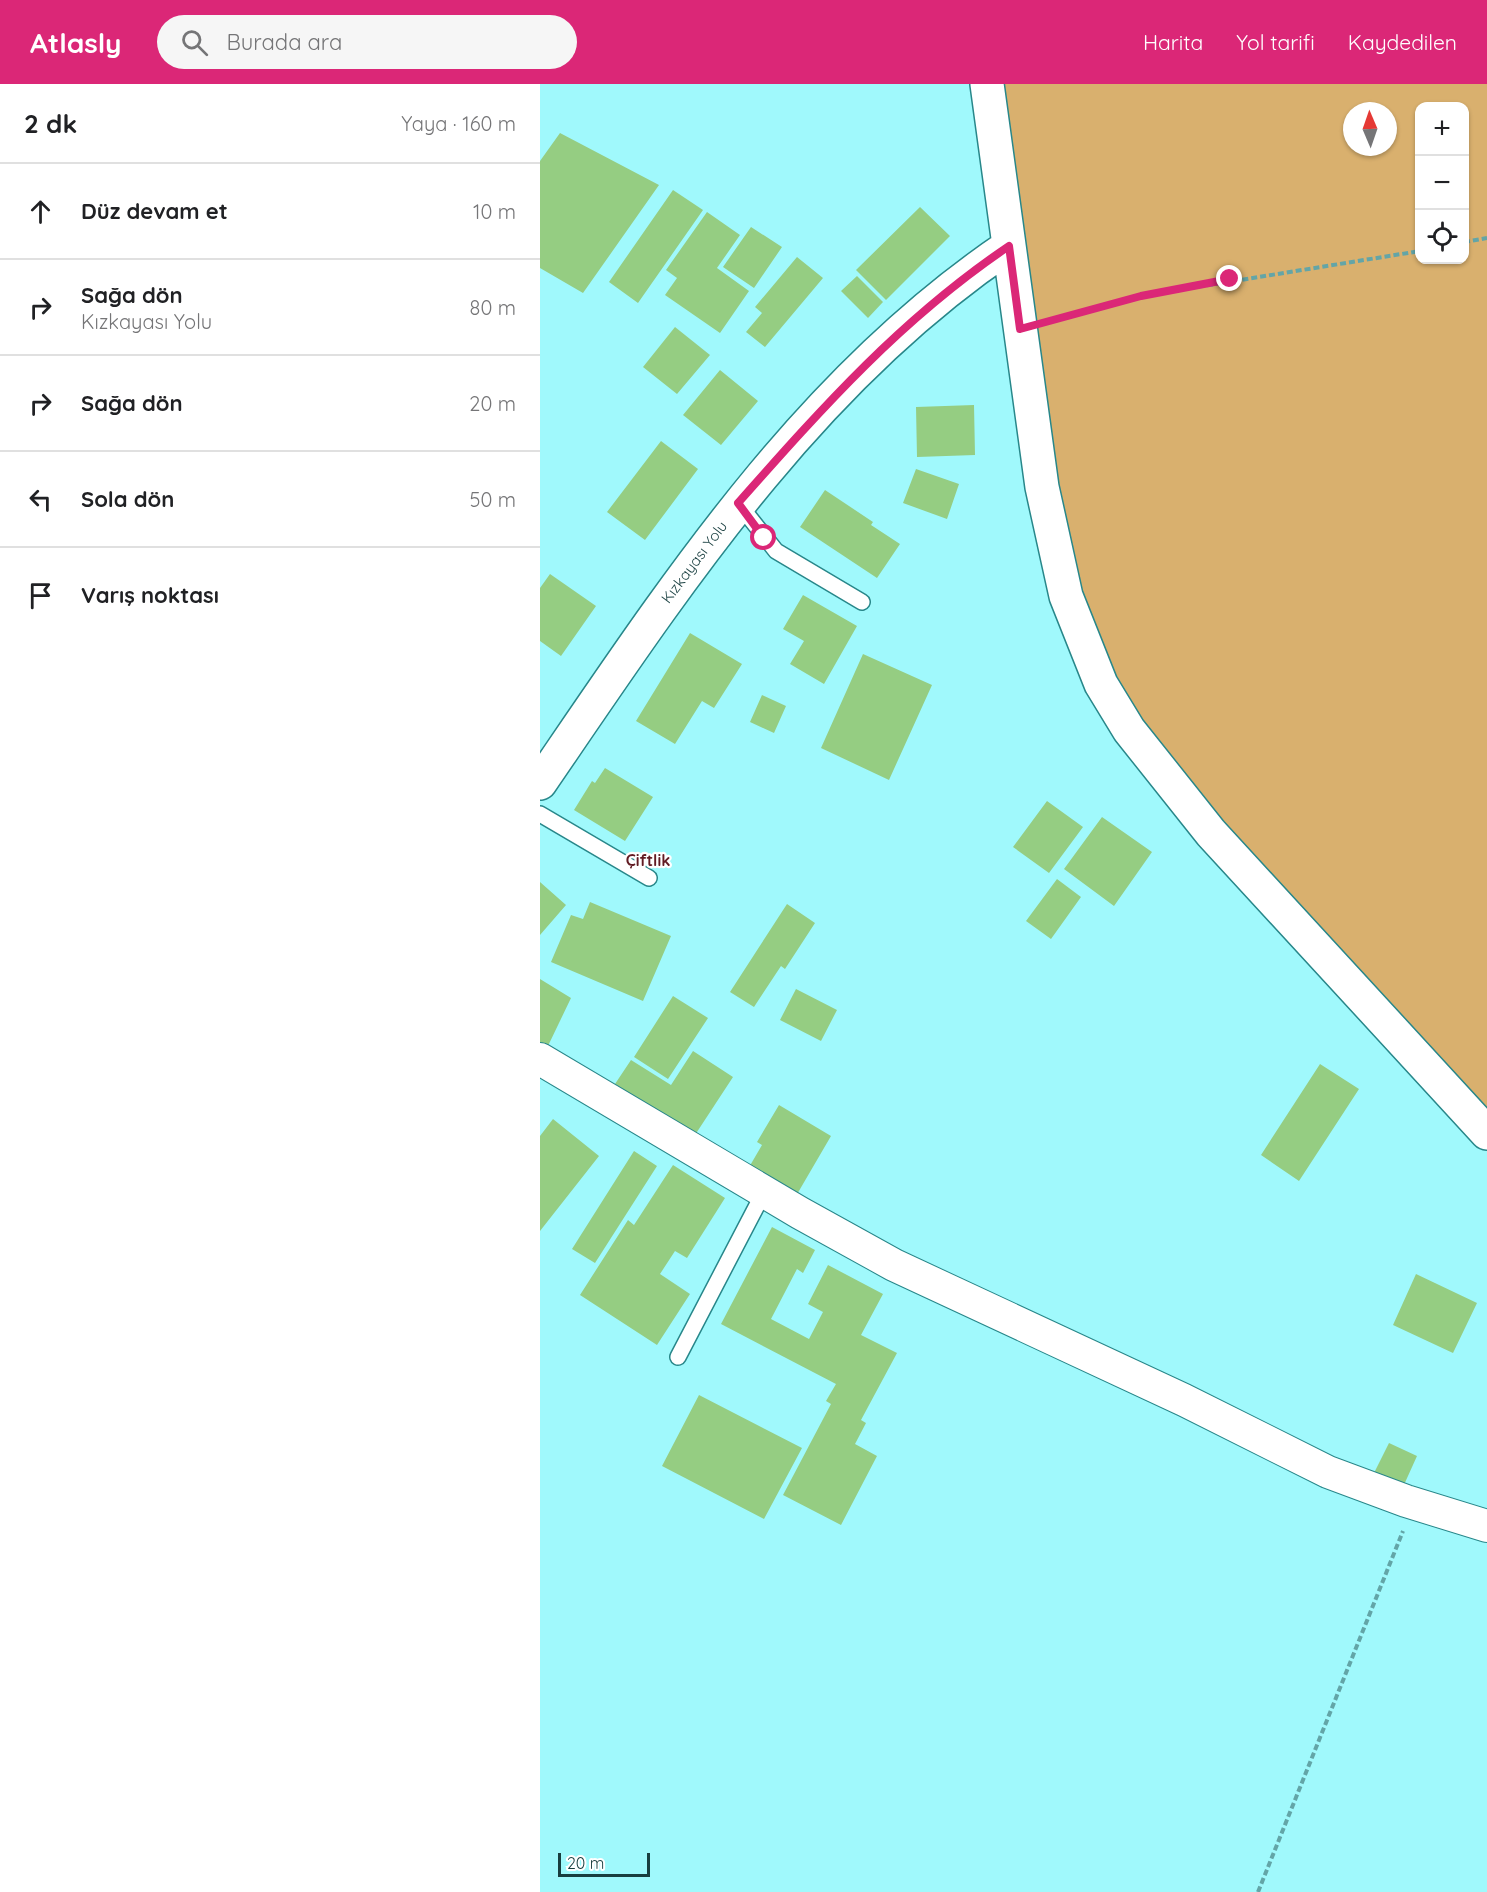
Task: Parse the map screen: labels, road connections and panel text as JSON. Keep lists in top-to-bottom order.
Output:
{
  "streets": {
    "street": ["Kızkayası Yolu"]
  },
  "districts": ["Çiftlik"],
  "scale_bar": "20 m",
  "north": "top",
  "page": {
    "header": "Atlasly",
    "search": "Burada ara",
    "nav": ["Harita", "Yol tarifi", "Kaydedilen"],
    "heading": ["2 dk", "Yaya · 160 m"],
    "map_buttons": ["+", "−"],
    "list": [
      ["Düz devam et", "10 m"],
      ["Sağa dön", "Kızkayası Yolu", "80 m"],
      ["Sağa dön", "20 m"],
      ["Sola dön", "50 m"],
      "Varış noktası"
    ],
    "scale": "20 m"
  }
}
